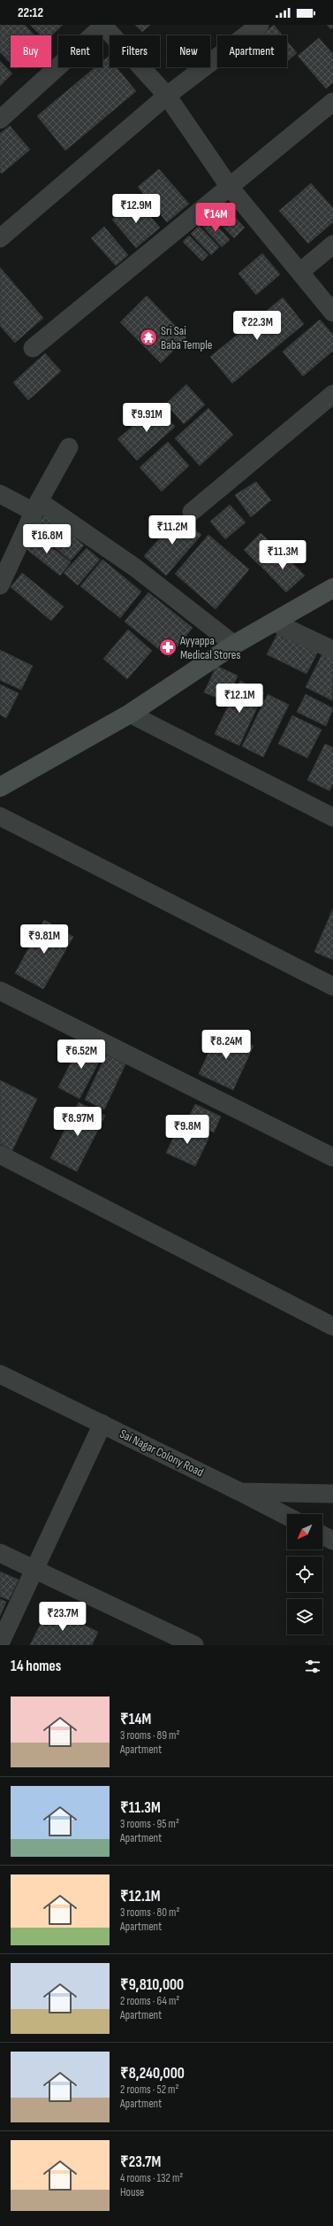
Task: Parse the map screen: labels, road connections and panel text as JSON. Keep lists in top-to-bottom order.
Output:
{
  "streets": {
    "street": ["Sai Nagar Colony Road"]
  },
  "places": {
    "temple": ["Sri Sai Baba Temple"],
    "pharmacy": ["Ayyappa Medical Stores"]
  },
  "north": "bottom left",
  "page": {
    "status": "22:12",
    "chip": [
      "Buy",
      "Rent",
      "Filters",
      "New",
      "Apartment"
    ],
    "price": [
      "₹12.9M",
      "₹14M",
      "₹22.3M",
      "₹9.91M",
      "₹11.2M",
      "₹16.8M",
      "₹11.3M",
      "₹12.1M",
      "₹9.81M",
      "₹8.24M",
      "₹6.52M",
      "₹8.97M",
      "₹9.8M",
      "₹23.7M"
    ],
    "heading": "14 homes",
    "list": [
      {
        "name": "₹14M",
        "note": "3 rooms · 89 m² · Apartment"
      },
      {
        "name": "₹11.3M",
        "note": "3 rooms · 95 m² · Apartment"
      },
      {
        "name": "₹12.1M",
        "note": "3 rooms · 80 m² · Apartment"
      },
      {
        "name": "₹9,810,000",
        "note": "2 rooms · 64 m² · Apartment"
      },
      {
        "name": "₹8,240,000",
        "note": "2 rooms · 52 m² · Apartment"
      },
      {
        "name": "₹23.7M",
        "note": "4 rooms · 132 m² · House"
      }
    ]
  }
}
